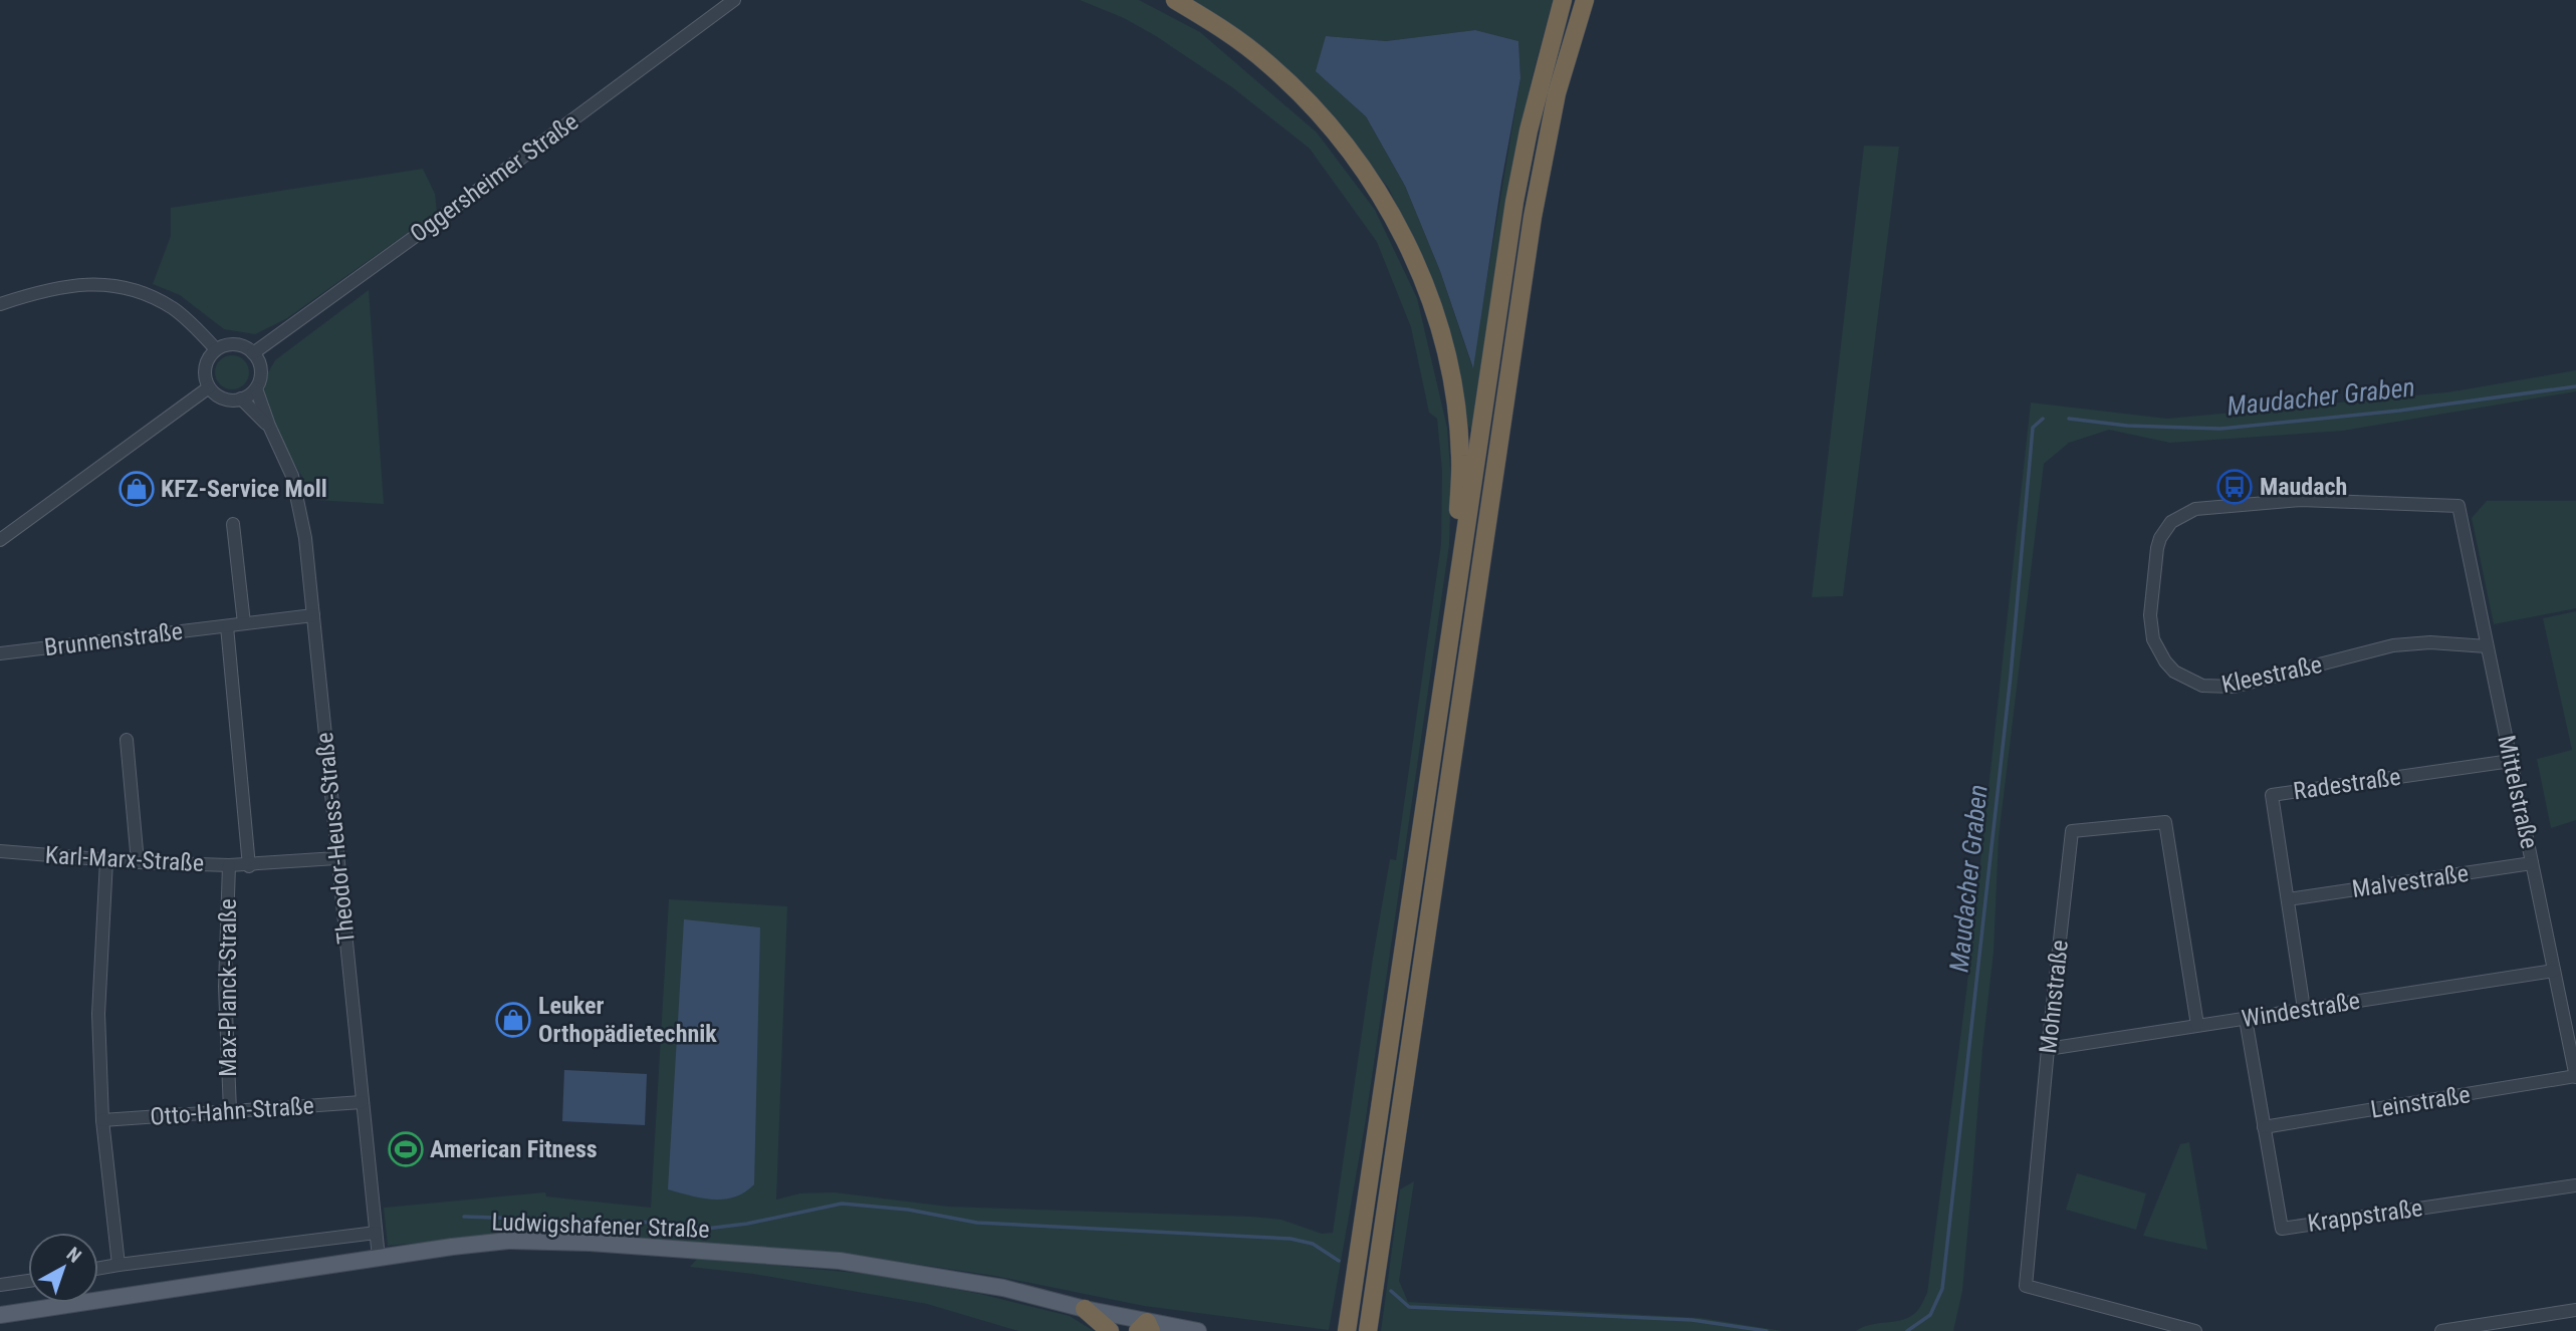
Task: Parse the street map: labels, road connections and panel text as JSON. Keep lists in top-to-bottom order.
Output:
{
  "streets": {
    "main road": ["Ludwigshafener Straße"],
    "street": [
      "Oggersheimer Straße",
      "Brunnenstraße",
      "Kleestraße",
      "Radestraße",
      "Mittelstraße",
      "Theodor-Heuss-Straße",
      "Karl-Marx-Straße",
      "Malvestraße",
      "Max-Planck-Straße",
      "Mohnstraße",
      "Windestraße",
      "Leinstraße",
      "Otto-Hahn-Straße",
      "Krappstraße"
    ]
  },
  "crossings": [
    ["Oggersheimer Straße", "Theodor-Heuss-Straße"],
    ["Brunnenstraße", "Theodor-Heuss-Straße"],
    ["Kleestraße", "Mittelstraße"],
    ["Radestraße", "Mittelstraße"],
    ["Radestraße", "Malvestraße"],
    ["Radestraße", "Windestraße"],
    ["Mittelstraße", "Malvestraße"],
    ["Mittelstraße", "Windestraße"],
    ["Mittelstraße", "Leinstraße"],
    ["Theodor-Heuss-Straße", "Karl-Marx-Straße"],
    ["Theodor-Heuss-Straße", "Otto-Hahn-Straße"],
    ["Theodor-Heuss-Straße", "Ludwigshafener Straße"],
    ["Karl-Marx-Straße", "Max-Planck-Straße"],
    ["Max-Planck-Straße", "Otto-Hahn-Straße"],
    ["Mohnstraße", "Windestraße"],
    ["Windestraße", "Krappstraße"],
    ["Leinstraße", "Krappstraße"]
  ],
  "water": ["Maudacher Graben"],
  "places": {
    "bus stop": ["Maudach"],
    "shop": ["KFZ-Service Moll", "Leuker Orthopädietechnik"],
    "sports": ["American Fitness"]
  },
  "north": "top right"
}
